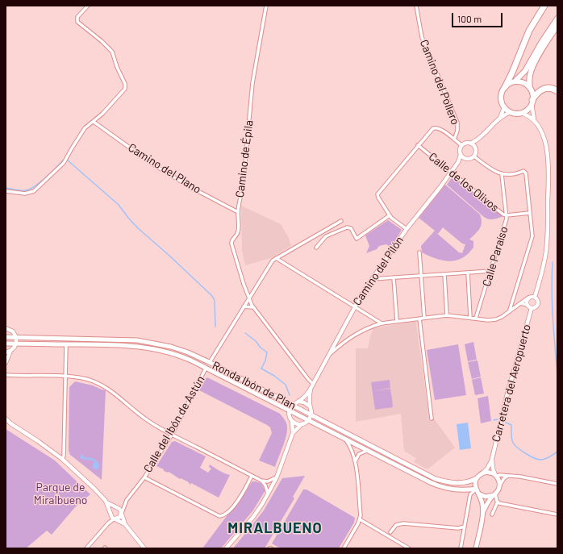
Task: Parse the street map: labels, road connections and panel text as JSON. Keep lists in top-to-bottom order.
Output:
{
  "streets": {
    "main road": ["Carretera del Aeropuerto", "Ronda Ibón de Plan"],
    "street": [
      "Camino del Pollero",
      "Camino de Épila",
      "Camino del Plano",
      "Calle de los Olivos",
      "Calle Paraíso",
      "Camino del Pilón",
      "Calle del Ibón de Astún"
    ]
  },
  "crossings": [
    ["Camino de Épila", "Camino del Plano"],
    ["Camino de Épila", "Camino del Pilón"],
    ["Calle de los Olivos", "Calle Paraíso"],
    ["Calle de los Olivos", "Camino del Pilón"],
    ["Camino del Pilón", "Ronda Ibón de Plan"],
    ["Carretera del Aeropuerto", "Ronda Ibón de Plan"],
    ["Ronda Ibón de Plan", "Calle del Ibón de Astún"]
  ],
  "districts": ["MIRALBUENO"],
  "parks": ["Parque de Miralbueno"],
  "scale_bar": "100 m"
}
